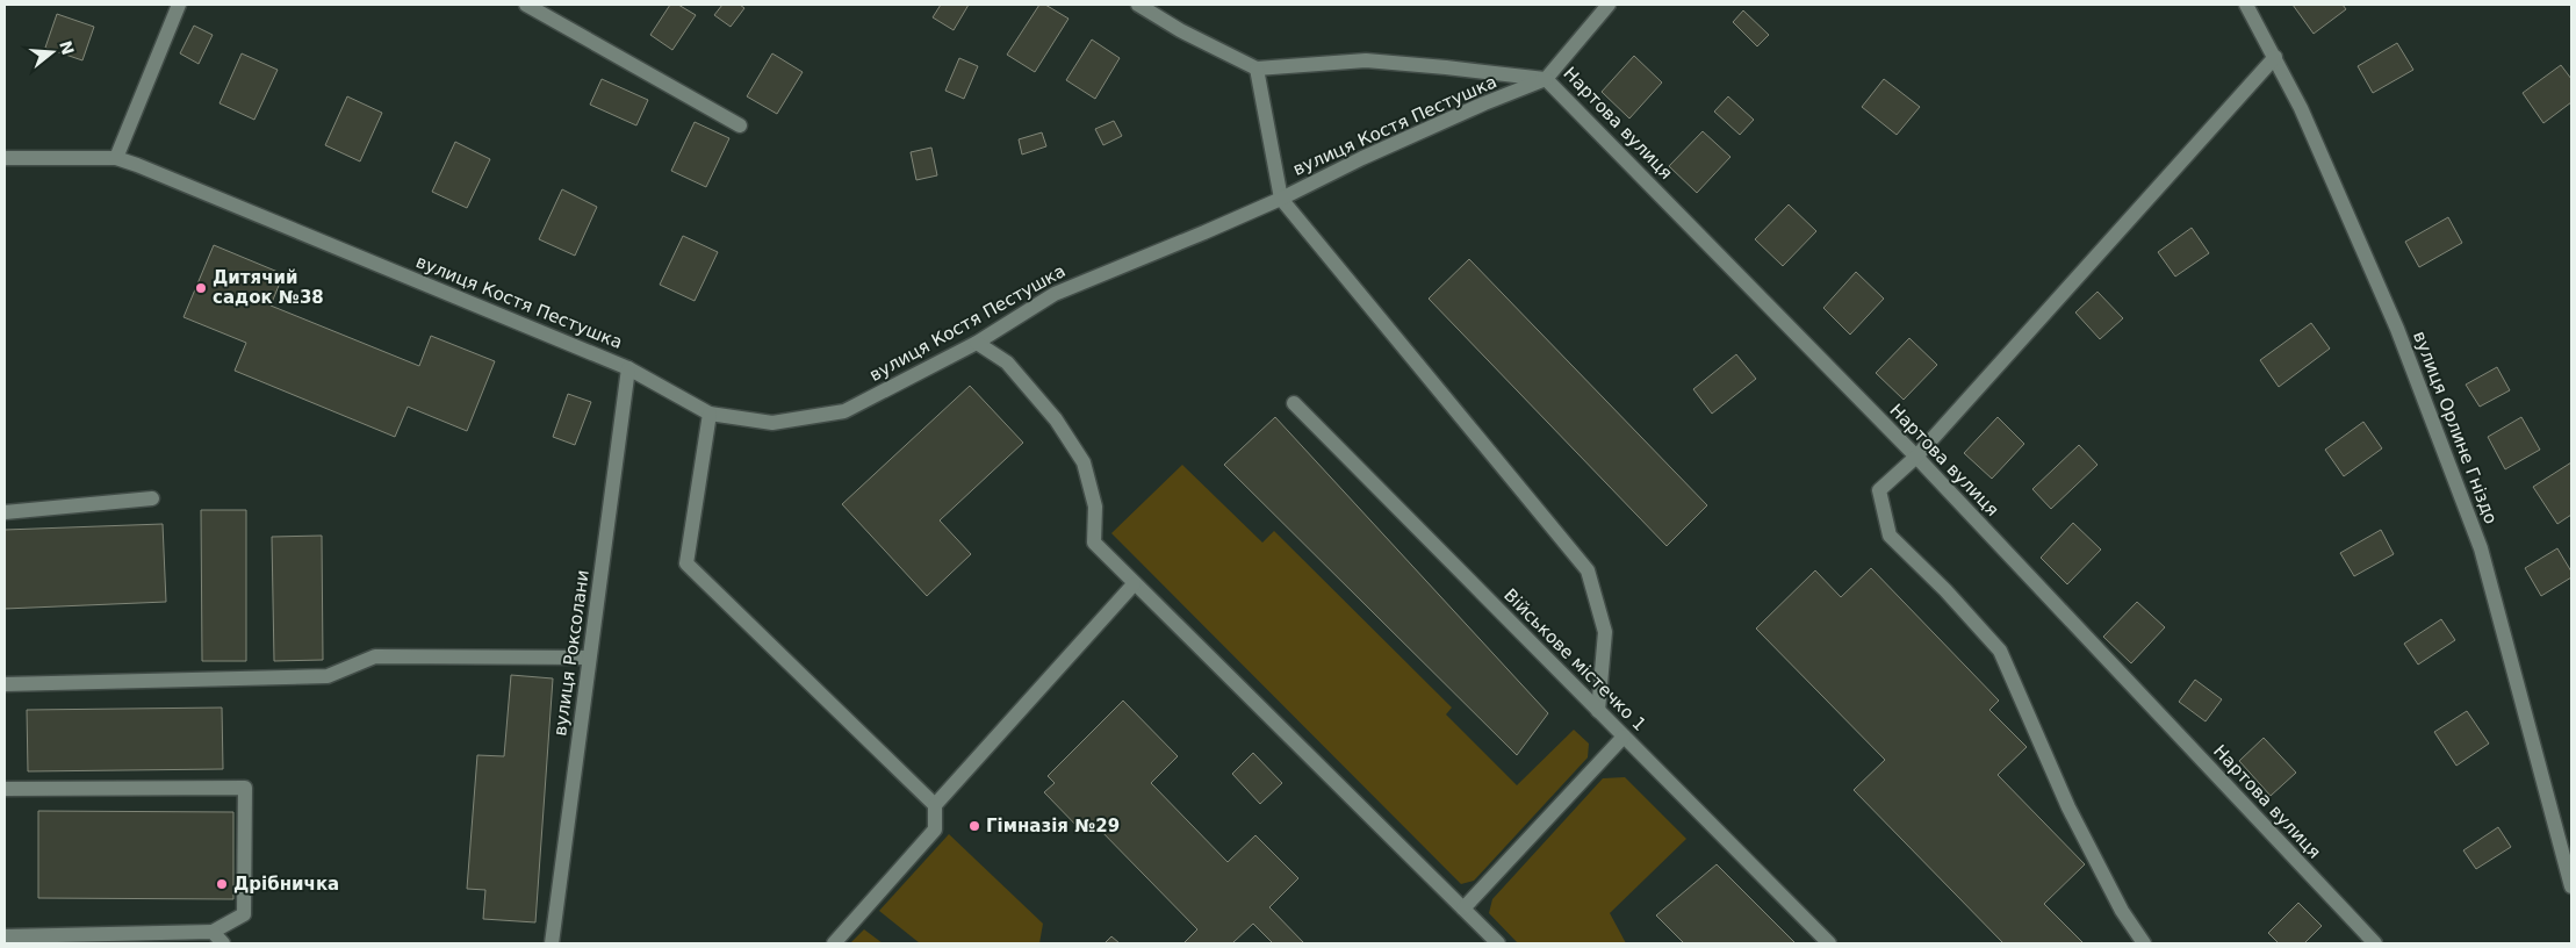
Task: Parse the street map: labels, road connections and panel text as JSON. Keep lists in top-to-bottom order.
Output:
{
  "streets": {
    "street": [
      "Нартова вулиця",
      "вулиця Костя Пестушка",
      "вулиця Орлине Гніздо",
      "вулиця Роксолани",
      "Військове містечко 1"
    ]
  },
  "crossings": [
    ["Нартова вулиця", "вулиця Костя Пестушка"],
    ["вулиця Костя Пестушка", "вулиця Роксолани"]
  ],
  "places": ["Дитячий садок №38", "Гімназія №29", "Дрібничка"],
  "north": "right"
}
